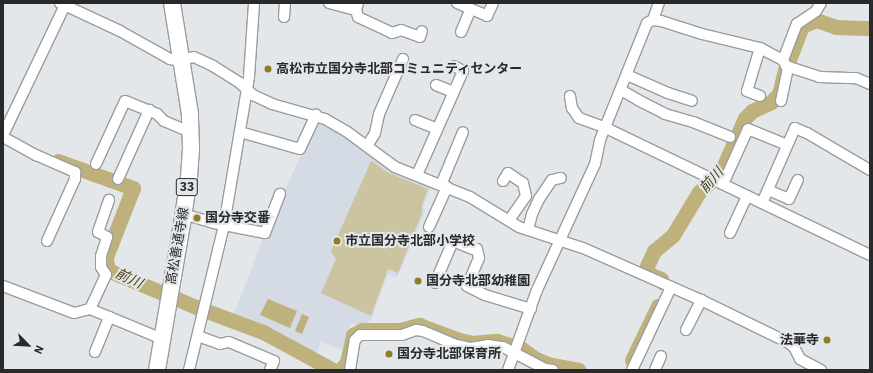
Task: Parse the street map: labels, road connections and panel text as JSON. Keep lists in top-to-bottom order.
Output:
{
  "streets": {
    "main road": ["33", "高松善通寺線"]
  },
  "water": ["前川"],
  "places": [
    "高松市立国分寺北部コミュニティセンター",
    "国分寺交番",
    "市立国分寺北部小学校",
    "国分寺北部幼稚園",
    "法華寺",
    "国分寺北部保育所"
  ],
  "north": "bottom right"
}
